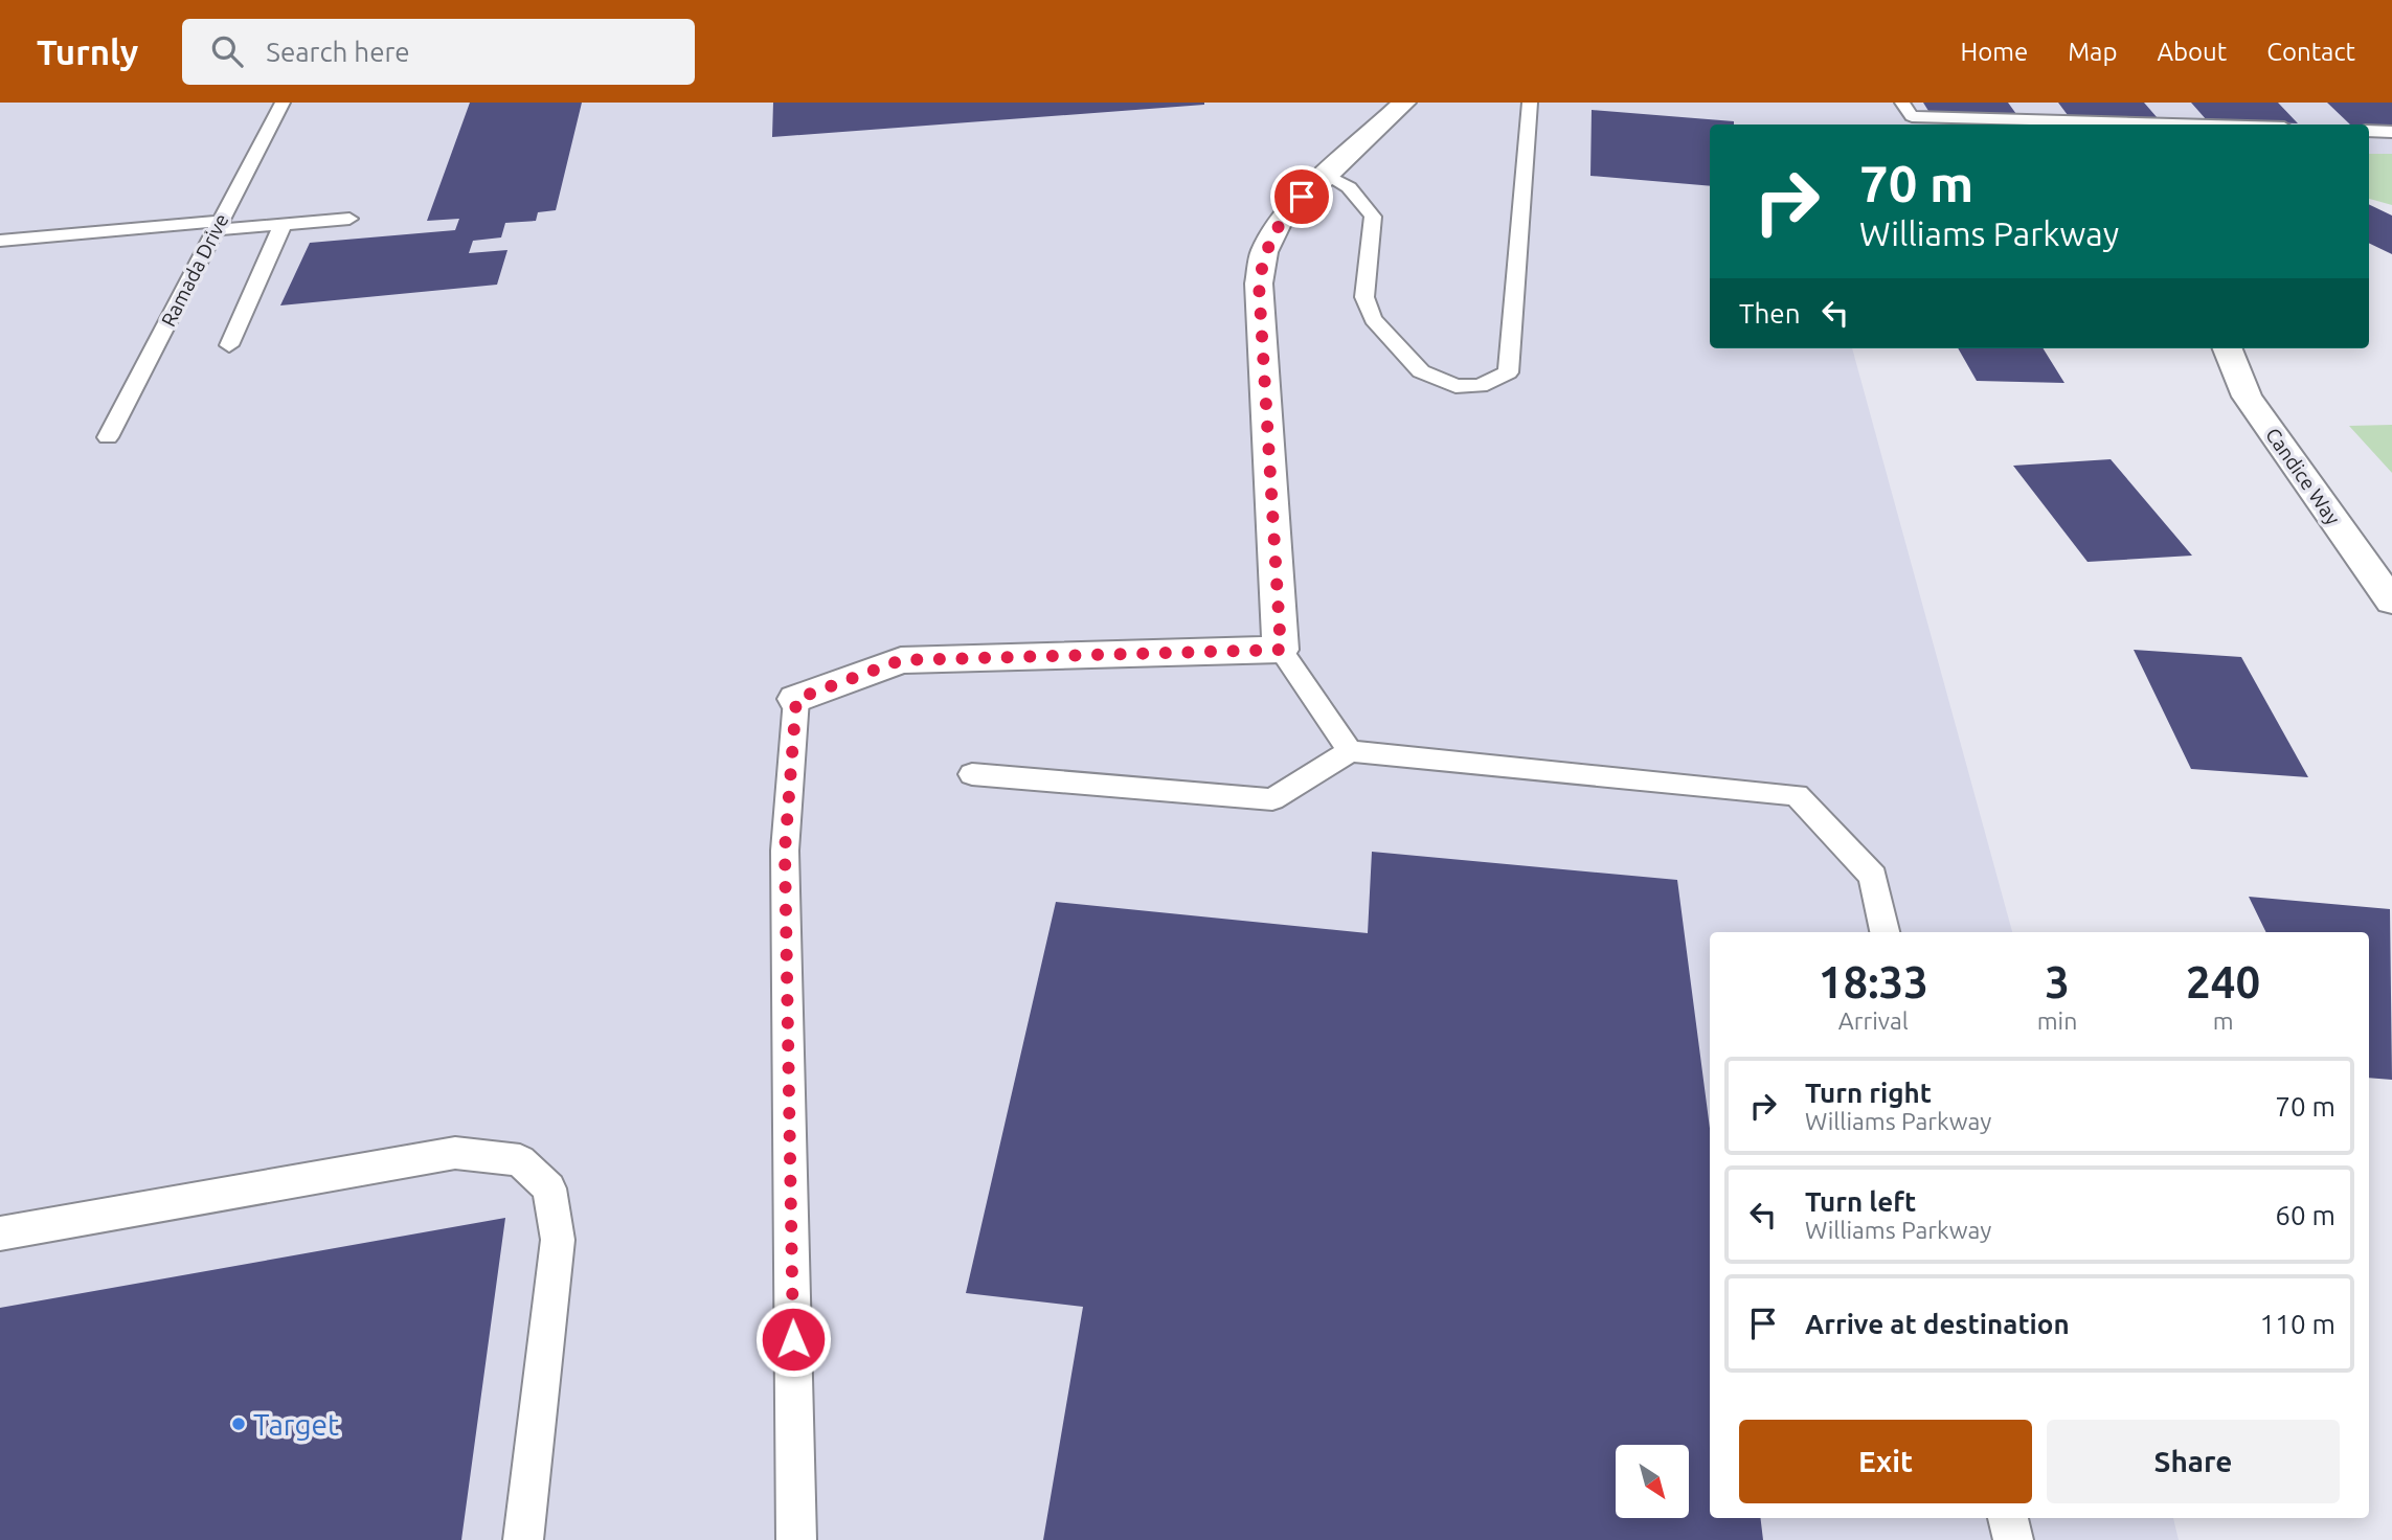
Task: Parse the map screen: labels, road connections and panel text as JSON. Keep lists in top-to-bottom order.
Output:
{
  "streets": {
    "street": ["Candice Way"],
    "lane": ["Ramada Drive"]
  },
  "places": ["Target"],
  "north": "bottom right",
  "page": {
    "header": "Turnly",
    "search": "Search here",
    "nav": [
      "Home",
      "Map",
      "About",
      "Contact"
    ],
    "turn": ["70 m", "Williams Parkway"],
    "then": "Then",
    "eta": [
      "18:33",
      "Arrival",
      "3",
      "min",
      "240",
      "m"
    ],
    "list": [
      {
        "name": "Turn right",
        "note": "Williams Parkway",
        "value": "70 m"
      },
      {
        "name": "Turn left",
        "note": "Williams Parkway",
        "value": "60 m"
      },
      {
        "name": "Arrive at destination",
        "value": "110 m"
      }
    ],
    "buttons": ["Exit", "Share"]
  }
}
